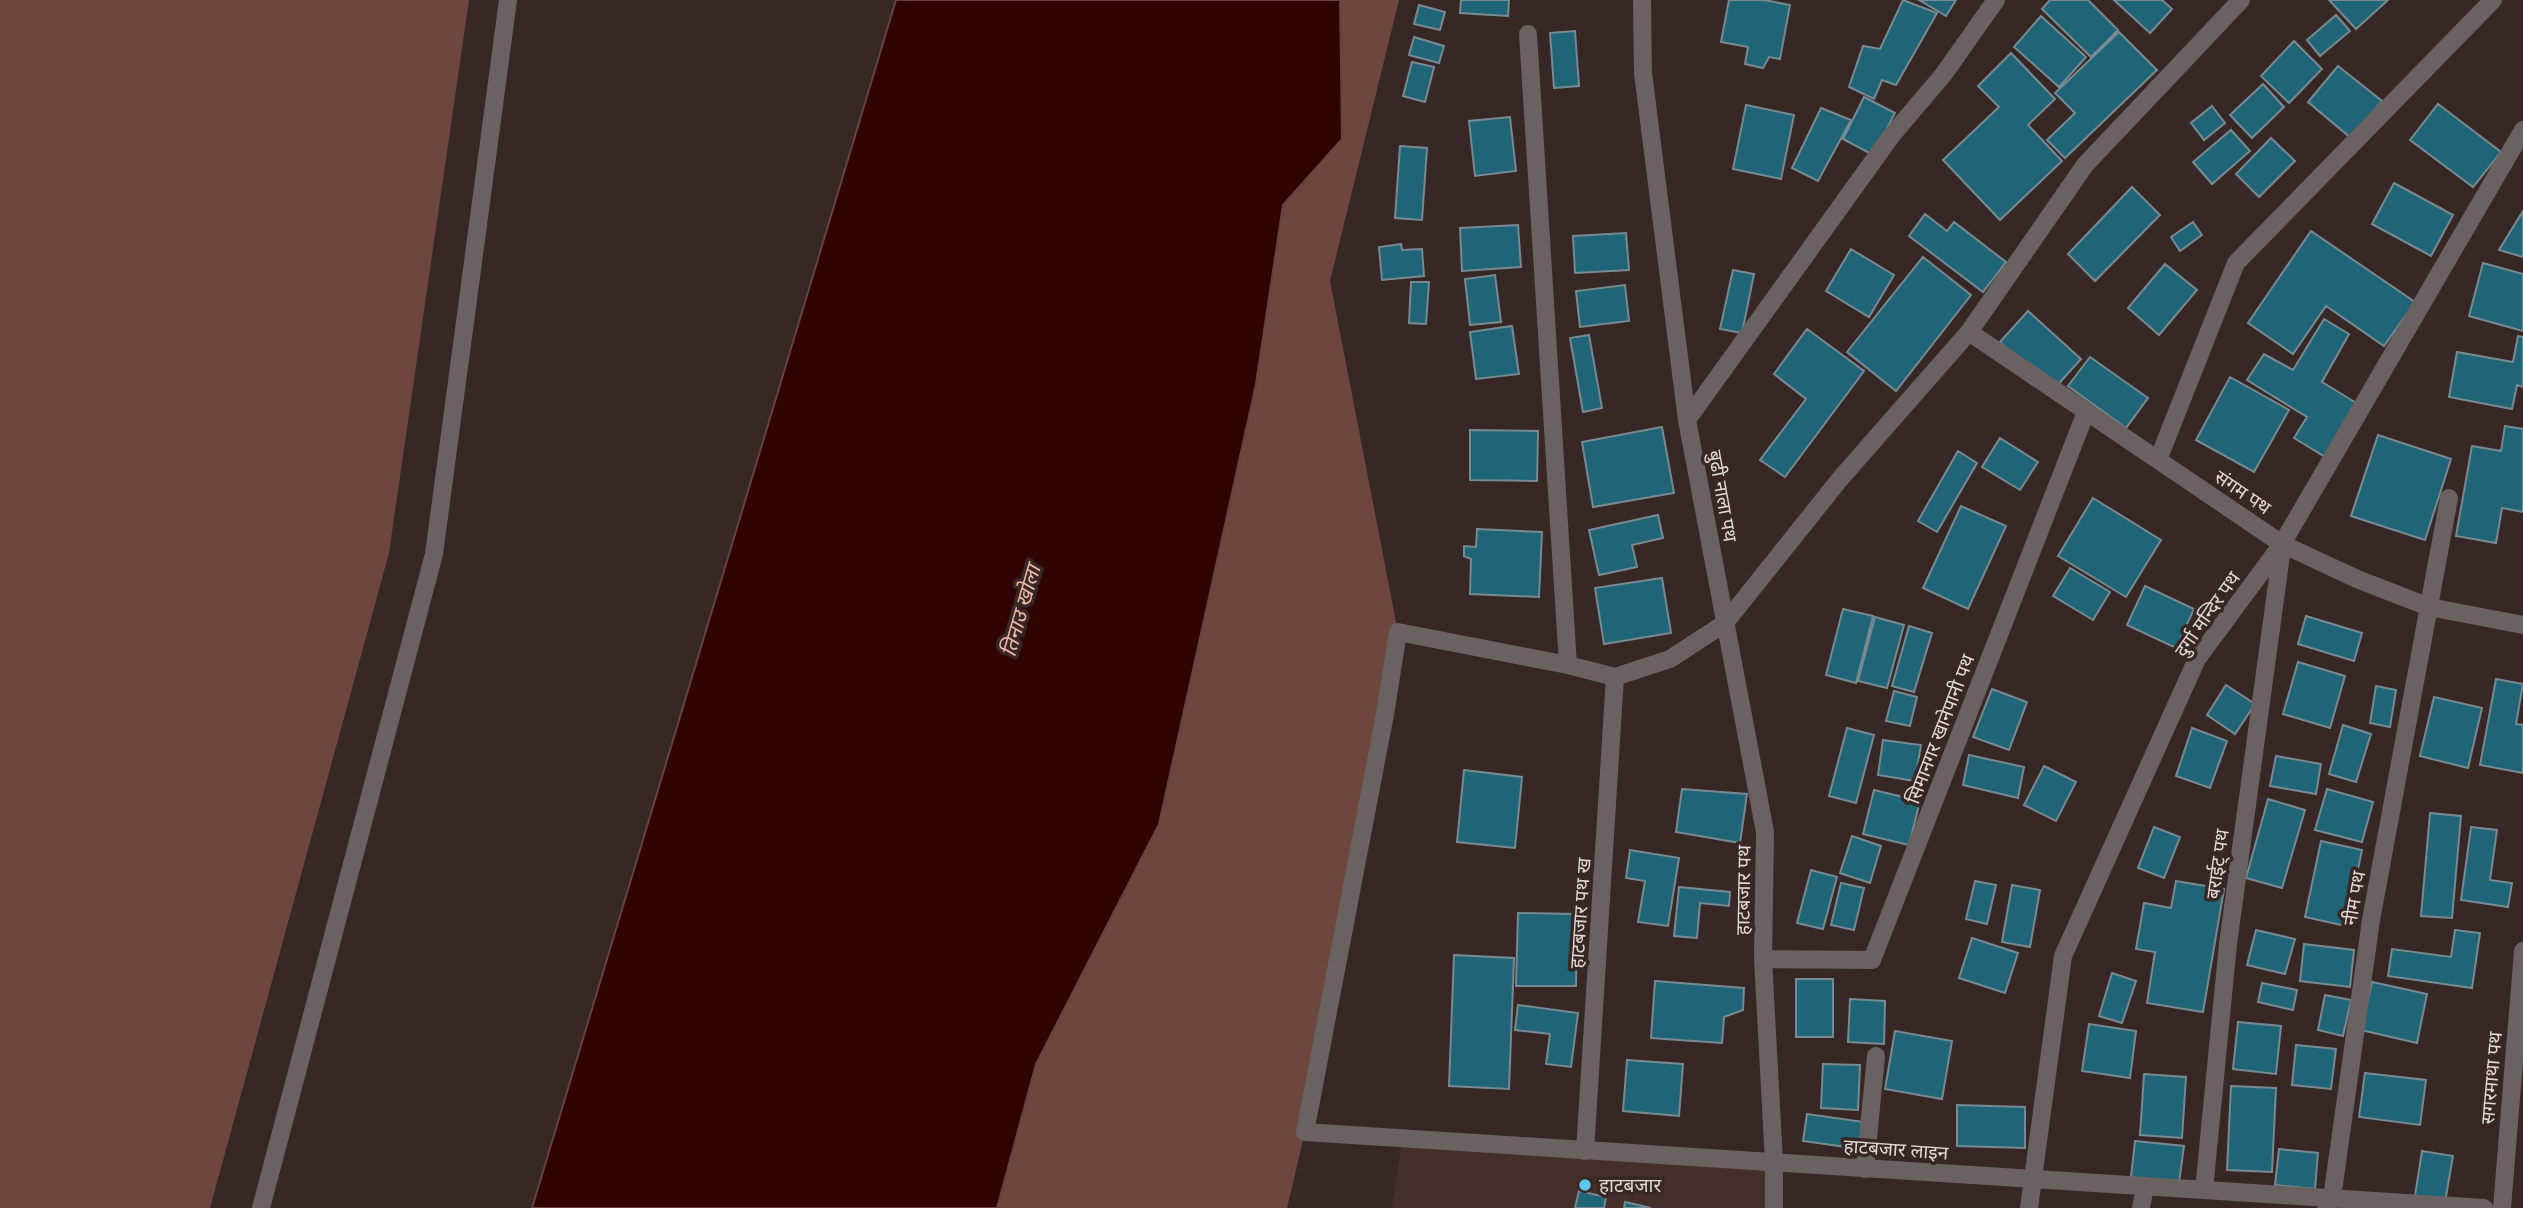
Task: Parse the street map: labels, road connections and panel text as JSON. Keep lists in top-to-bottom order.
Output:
{
  "streets": {
    "street": [
      "संगम पथ",
      "बुढी नाला पथ",
      "दुर्गा मन्दिर पथ",
      "सिमानगर खानेपानी पथ",
      "बराईट् पथ",
      "हाटबजार पथ",
      "नीम पथ",
      "हाटबजार पथ ख",
      "सगरमाथा पथ",
      "हाटबजार लाइन"
    ]
  },
  "crossings": [
    ["संगम पथ", "दुर्गा मन्दिर पथ"],
    ["संगम पथ", "सिमानगर खानेपानी पथ"],
    ["संगम पथ", "बराईट् पथ"],
    ["संगम पथ", "नीम पथ"],
    ["बुढी नाला पथ", "हाटबजार पथ"],
    ["दुर्गा मन्दिर पथ", "बराईट् पथ"],
    ["दुर्गा मन्दिर पथ", "हाटबजार लाइन"],
    ["सिमानगर खानेपानी पथ", "हाटबजार पथ"],
    ["बराईट् पथ", "हाटबजार लाइन"],
    ["हाटबजार पथ", "हाटबजार लाइन"],
    ["नीम पथ", "हाटबजार लाइन"],
    ["हाटबजार पथ ख", "हाटबजार लाइन"]
  ],
  "water": ["तिनाउ खोला"],
  "places": ["हाटबजार"]
}
